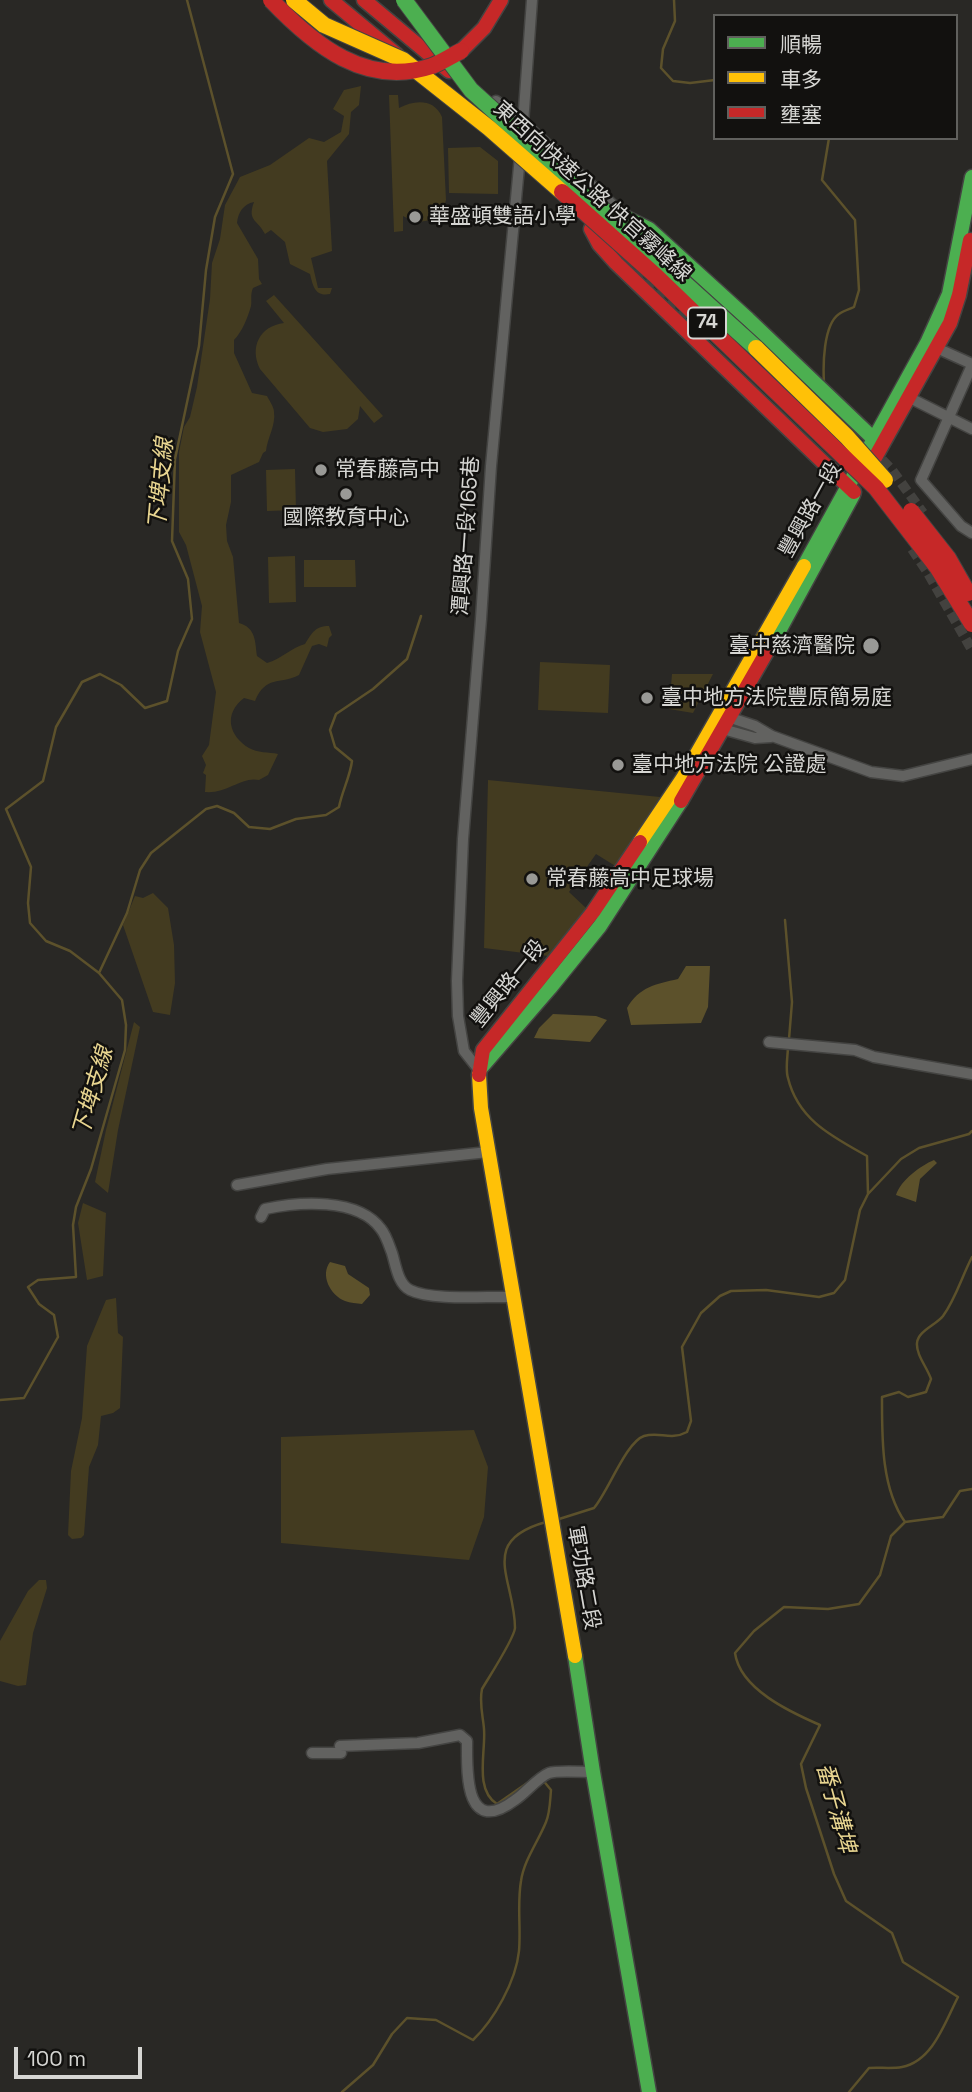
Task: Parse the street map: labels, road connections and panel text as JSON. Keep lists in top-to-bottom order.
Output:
{
  "streets": {
    "main road": [
      "東西向快速公路 快官霧峰線",
      "74",
      "豐興路一段",
      "軍功路二段"
    ],
    "street": ["潭興路一段165巷"]
  },
  "crossings": [
    ["豐興路一段", "潭興路一段165巷"],
    ["豐興路一段", "軍功路二段"],
    ["潭興路一段165巷", "軍功路二段"]
  ],
  "water": ["下埤支線", "番子溝埤"],
  "places": [
    "華盛頓雙語小學",
    "常春藤高中",
    "國際教育中心",
    "臺中慈濟醫院",
    "臺中地方法院豐原簡易庭",
    "臺中地方法院 公證處",
    "常春藤高中足球場"
  ],
  "legend": ["順暢", "車多", "壅塞"],
  "scale_bar": "100 m"
}
